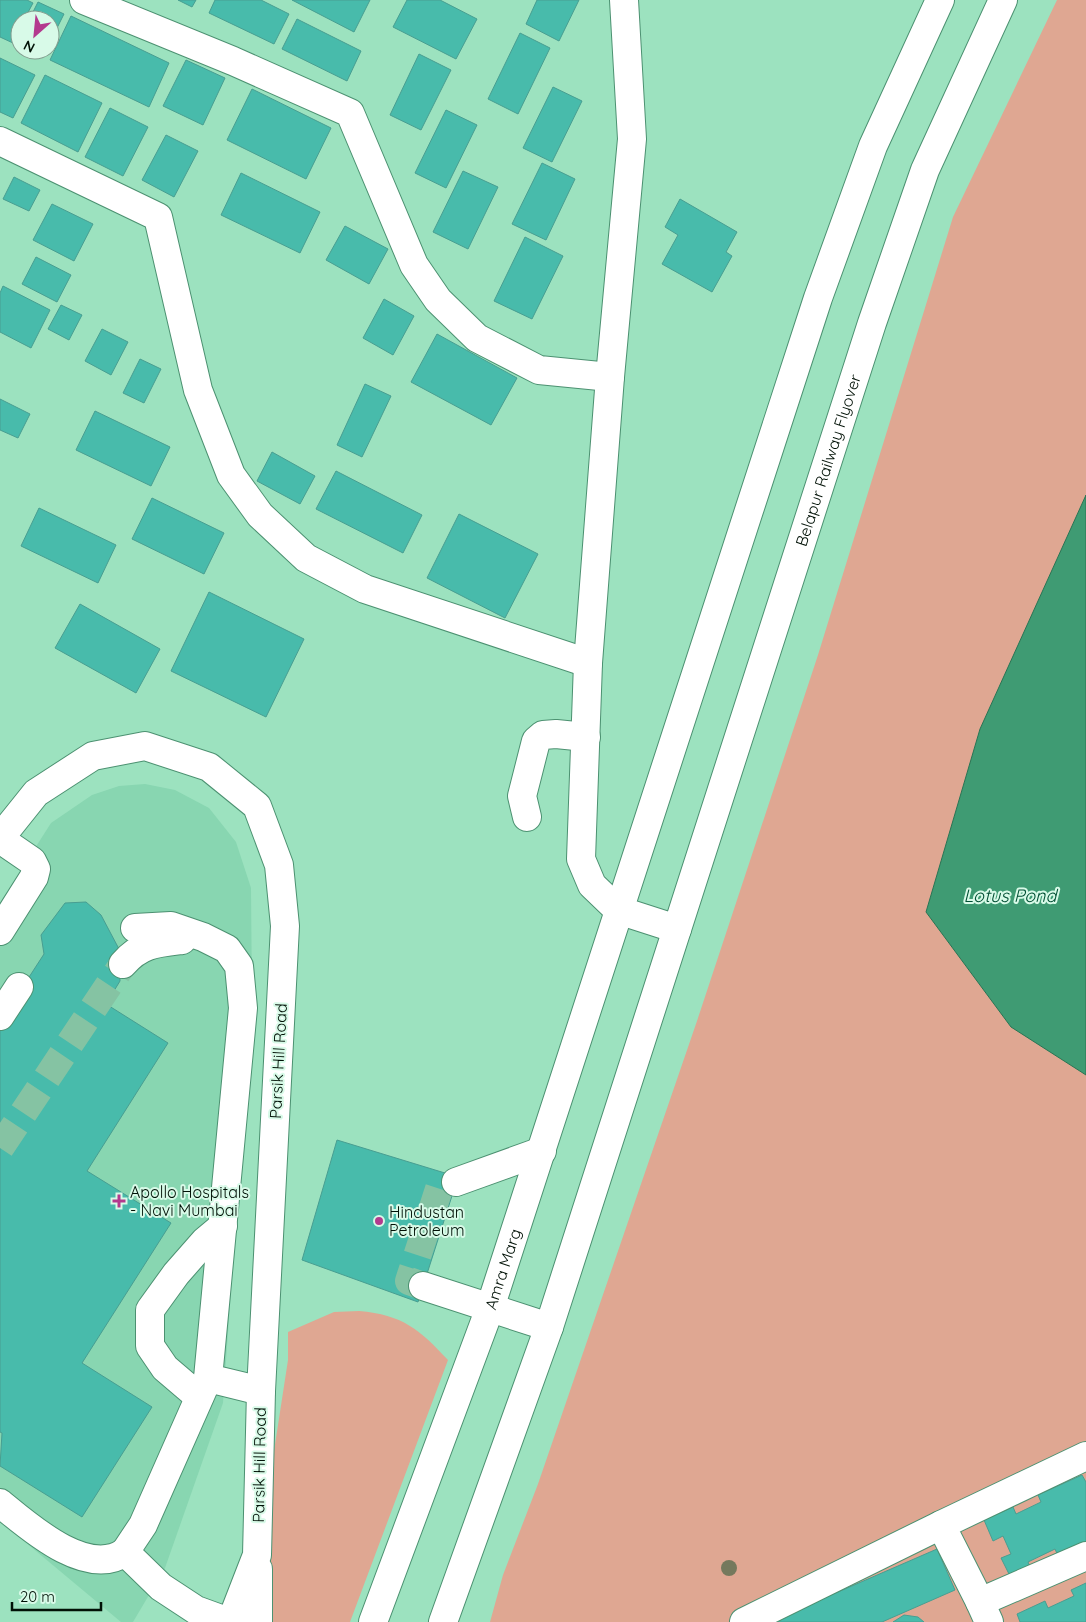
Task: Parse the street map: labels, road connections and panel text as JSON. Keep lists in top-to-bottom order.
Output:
{
  "streets": {
    "main road": ["Belapur Railway Flyover", "Parsik Hill Road", "Amra Marg"]
  },
  "water": ["Lotus Pond"],
  "places": {
    "health": ["Apollo Hospitals - Navi Mumbai"],
    "other": ["Hindustan Petroleum"]
  },
  "scale_bar": "20 m",
  "north": "bottom left"
}
